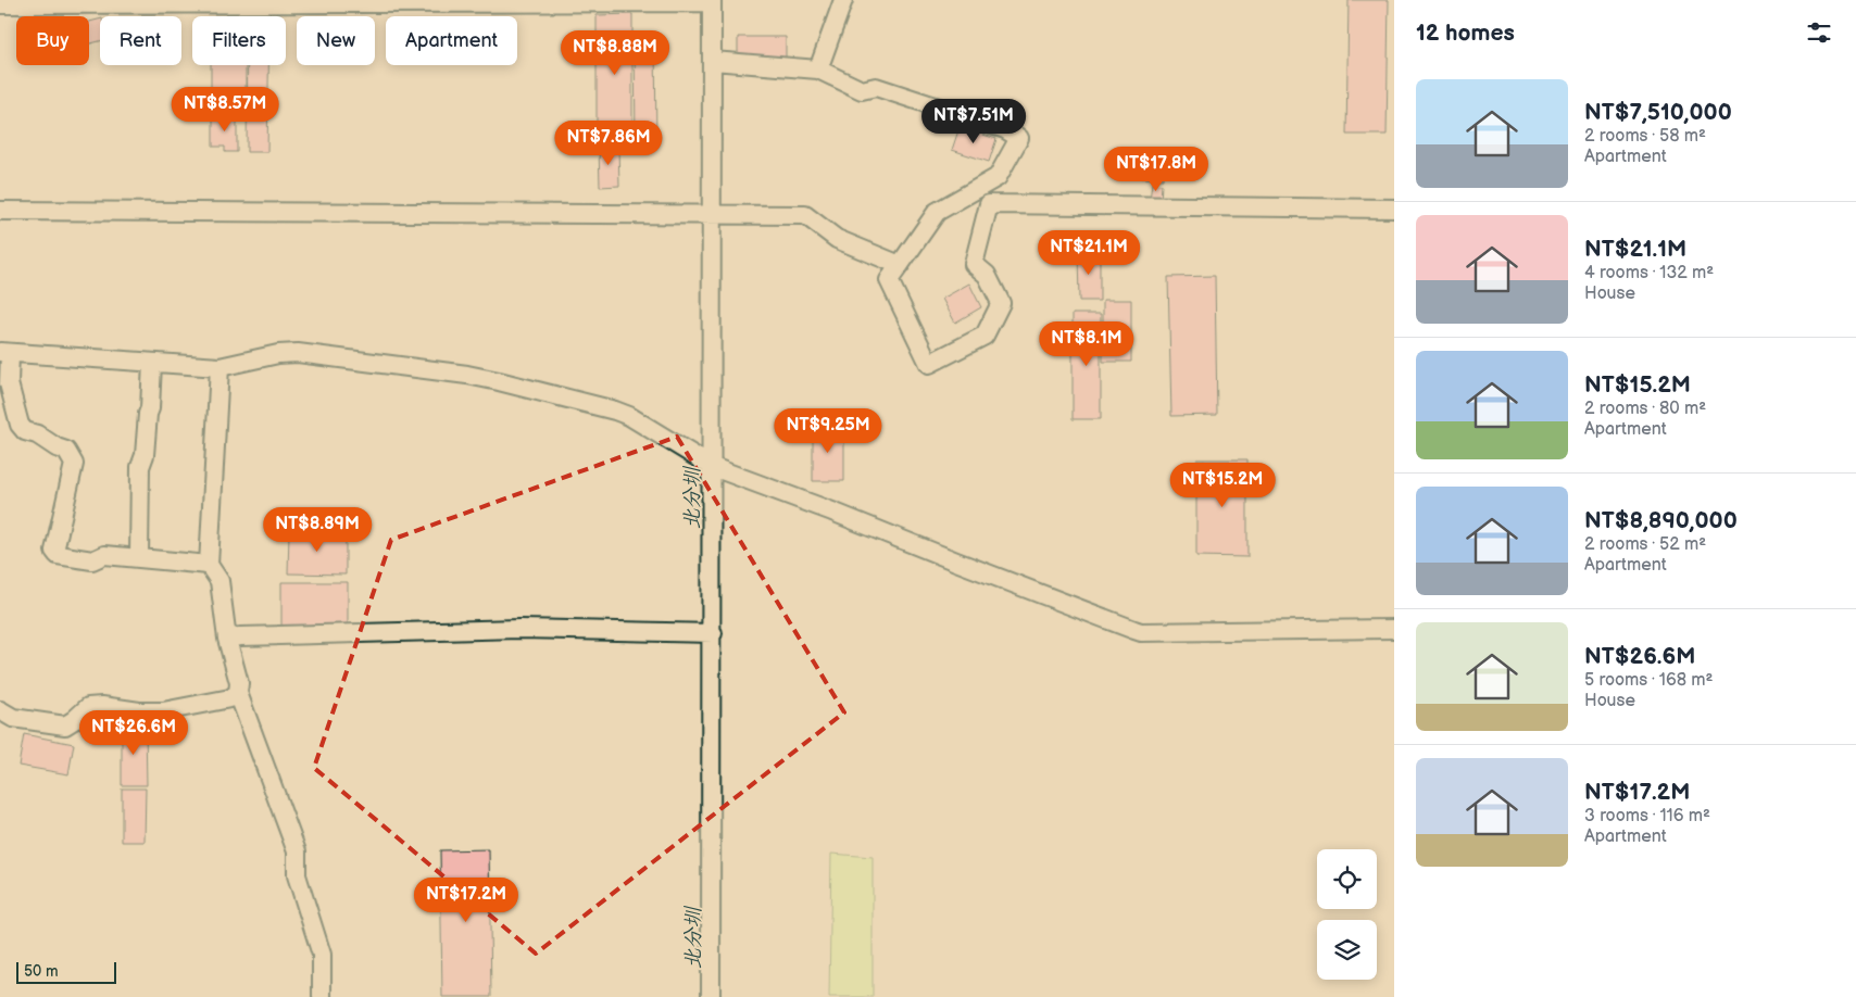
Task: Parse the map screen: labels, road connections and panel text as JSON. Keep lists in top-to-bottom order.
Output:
{
  "water": ["北分圳"],
  "scale_bar": "50 m",
  "page": {
    "heading": "12 homes",
    "chip": [
      "Buy",
      "Rent",
      "Filters",
      "New",
      "Apartment"
    ],
    "price": [
      "NT$8.88M",
      "NT$8.57M",
      "NT$7.51M",
      "NT$7.86M",
      "NT$17.8M",
      "NT$21.1M",
      "NT$8.1M",
      "NT$9.25M",
      "NT$15.2M",
      "NT$8.89M",
      "NT$26.6M",
      "NT$17.2M"
    ],
    "list": [
      {
        "name": "NT$7,510,000",
        "note": "2 rooms · 58 m² · Apartment"
      },
      {
        "name": "NT$21.1M",
        "note": "4 rooms · 132 m² · House"
      },
      {
        "name": "NT$15.2M",
        "note": "2 rooms · 80 m² · Apartment"
      },
      {
        "name": "NT$8,890,000",
        "note": "2 rooms · 52 m² · Apartment"
      },
      {
        "name": "NT$26.6M",
        "note": "5 rooms · 168 m² · House"
      },
      {
        "name": "NT$17.2M",
        "note": "3 rooms · 116 m² · Apartment"
      }
    ],
    "scale": "50 m"
  }
}
